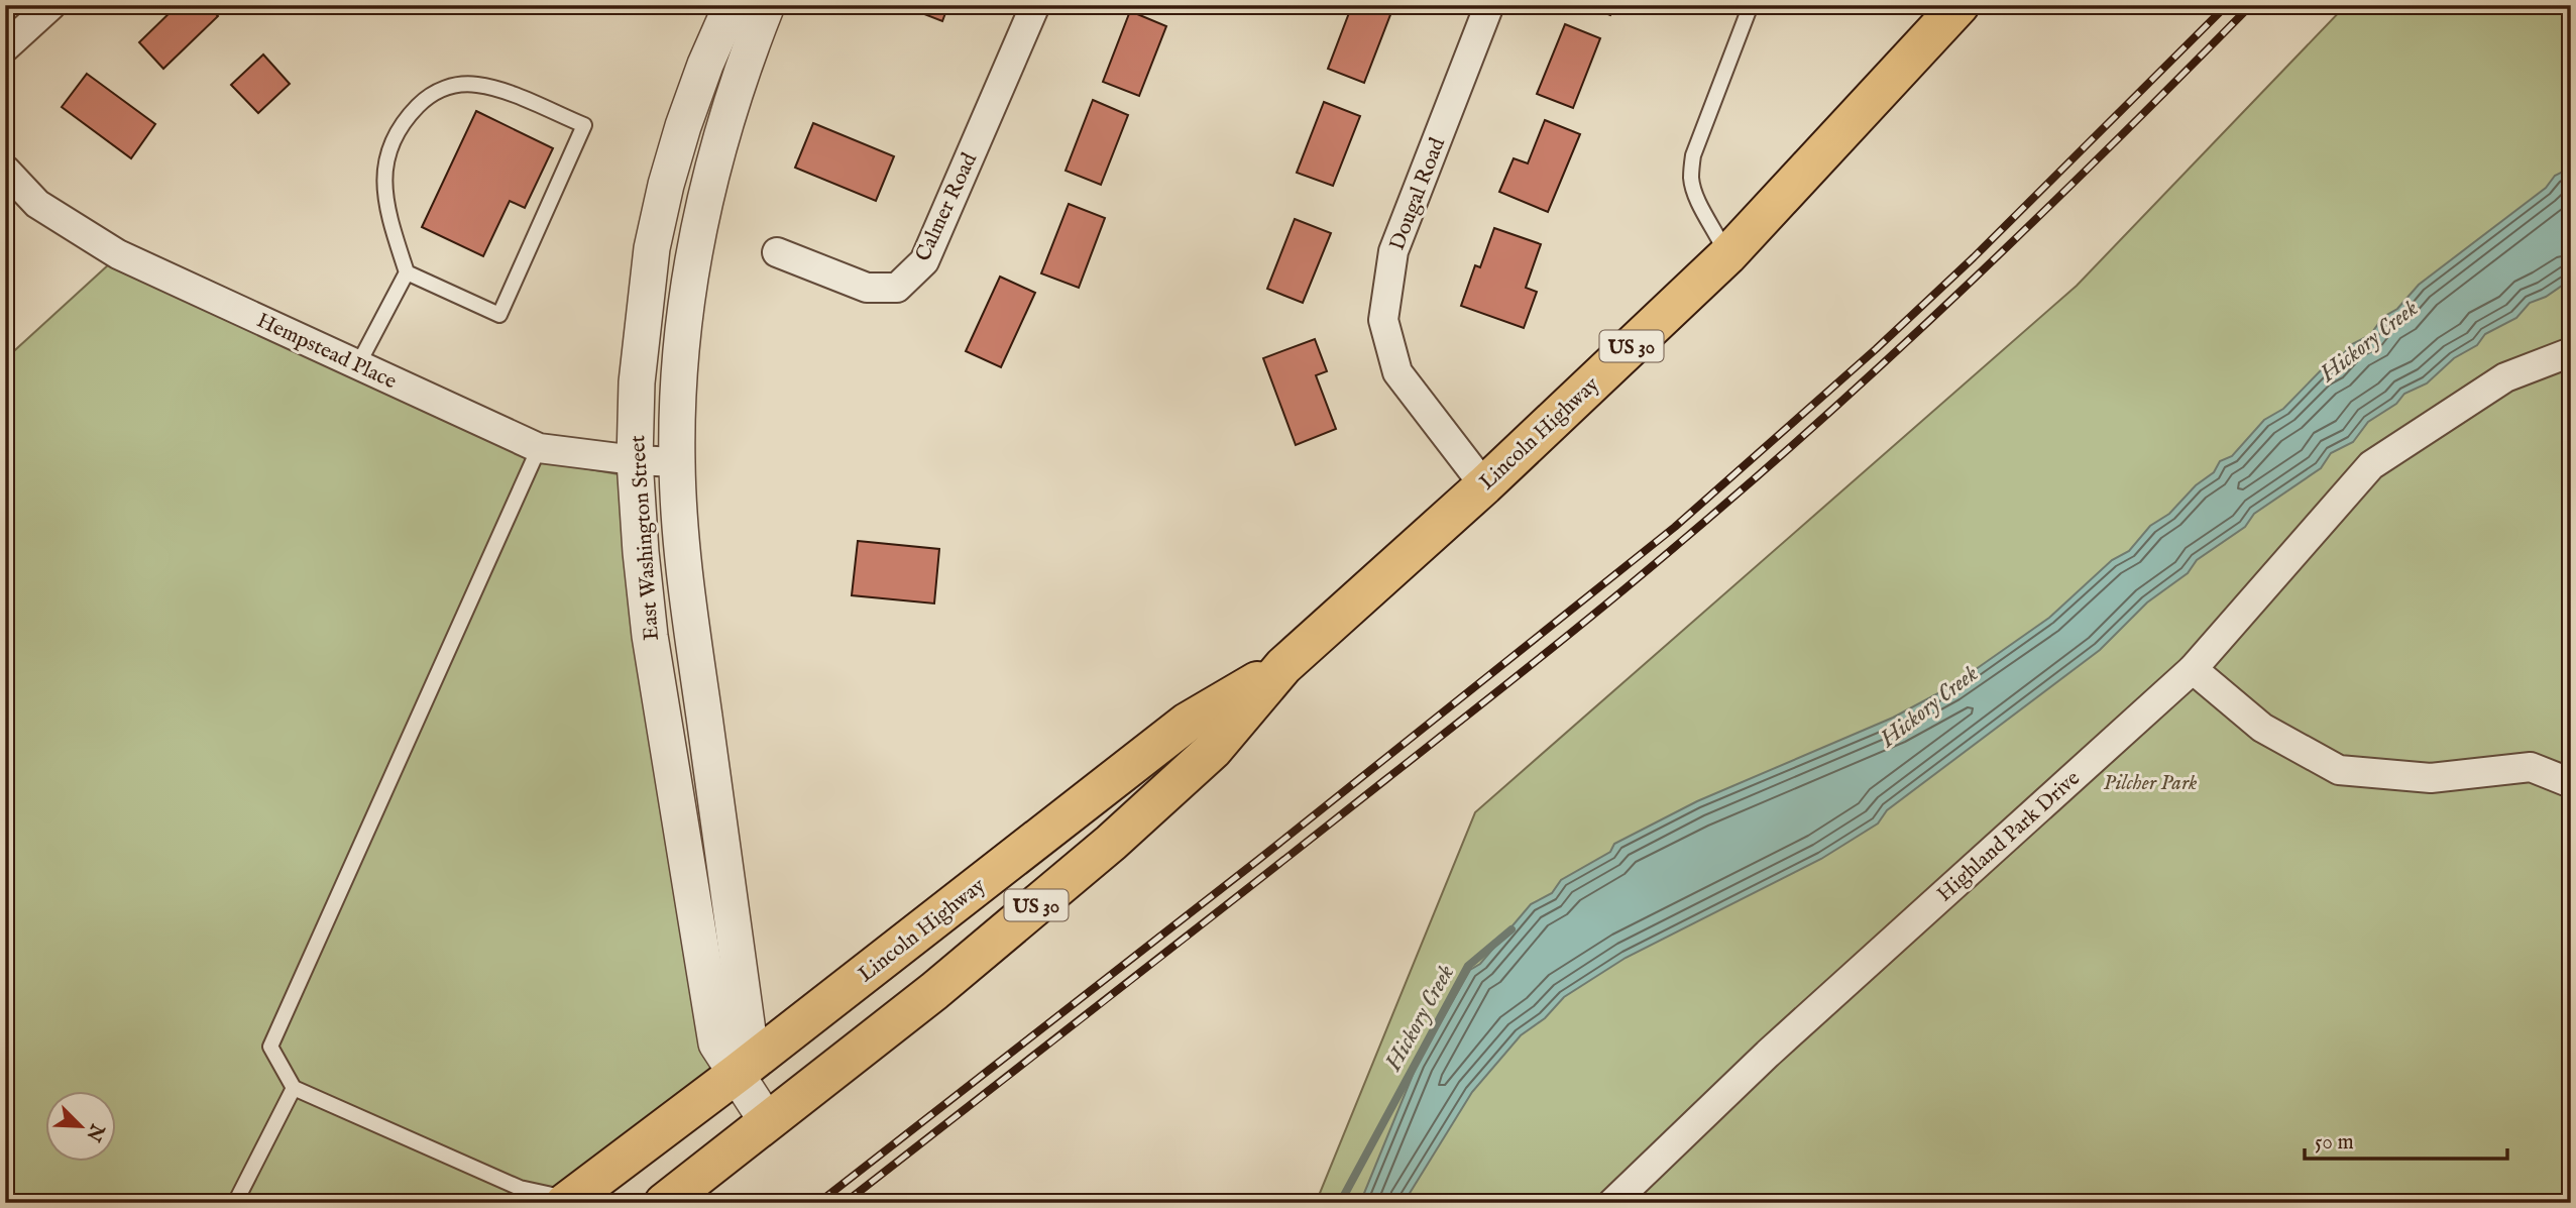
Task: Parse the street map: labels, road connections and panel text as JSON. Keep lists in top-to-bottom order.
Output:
{
  "streets": {
    "main road": ["US 30", "Lincoln Highway"],
    "street": [
      "Dougal Road",
      "Calmer Road",
      "Hempstead Place",
      "East Washington Street",
      "Highland Park Drive"
    ]
  },
  "crossings": [
    ["Dougal Road", "Lincoln Highway"],
    ["Hempstead Place", "East Washington Street"],
    ["Lincoln Highway", "East Washington Street"]
  ],
  "water": ["Hickory Creek"],
  "parks": ["Pilcher Park"],
  "scale_bar": "50 m",
  "north": "bottom right"
}
